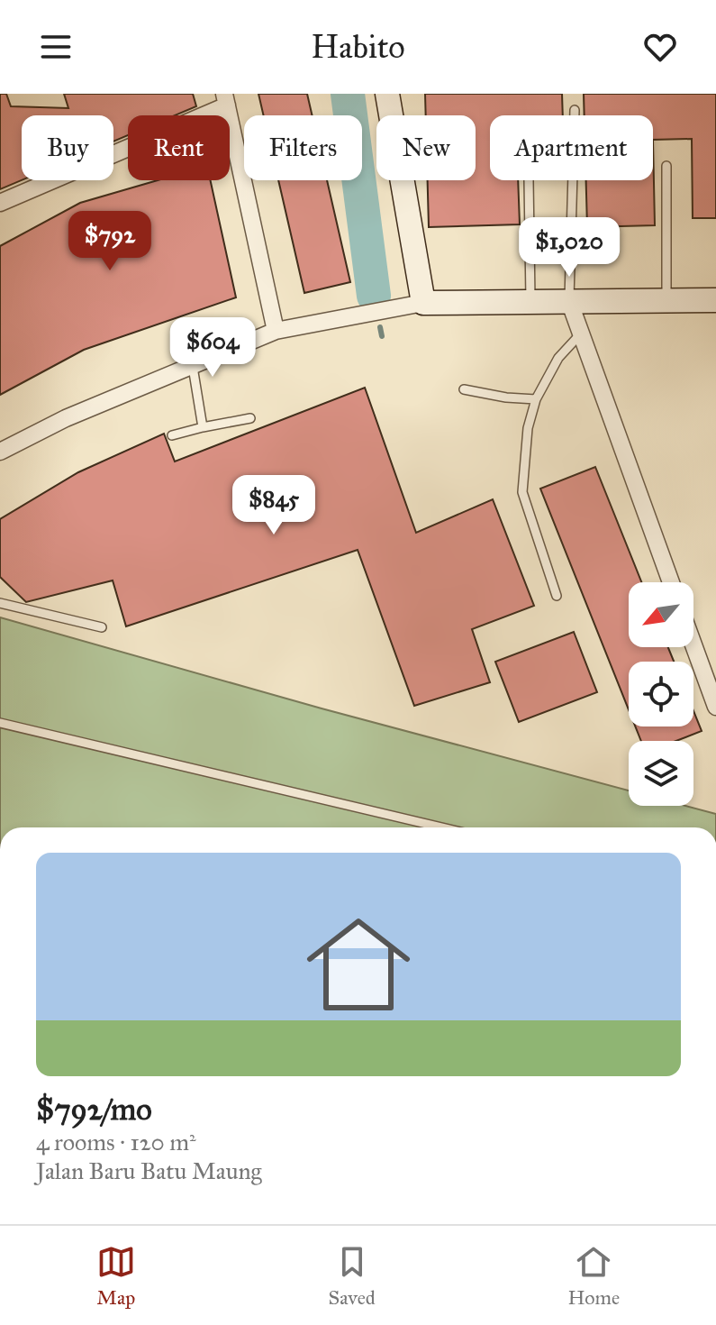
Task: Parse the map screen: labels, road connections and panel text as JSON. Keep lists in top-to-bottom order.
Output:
{
  "north": "bottom left",
  "page": {
    "header": "Habito",
    "chip": [
      "Buy",
      "Rent",
      "Filters",
      "New",
      "Apartment"
    ],
    "price": [
      "$792",
      "$1,020",
      "$604",
      "$845"
    ],
    "list": [
      {
        "name": "$792/mo",
        "note": "4 rooms · 120 m² · Jalan Baru Batu Maung"
      }
    ],
    "tabs": ["Map", "Saved", "Home"]
  }
}
